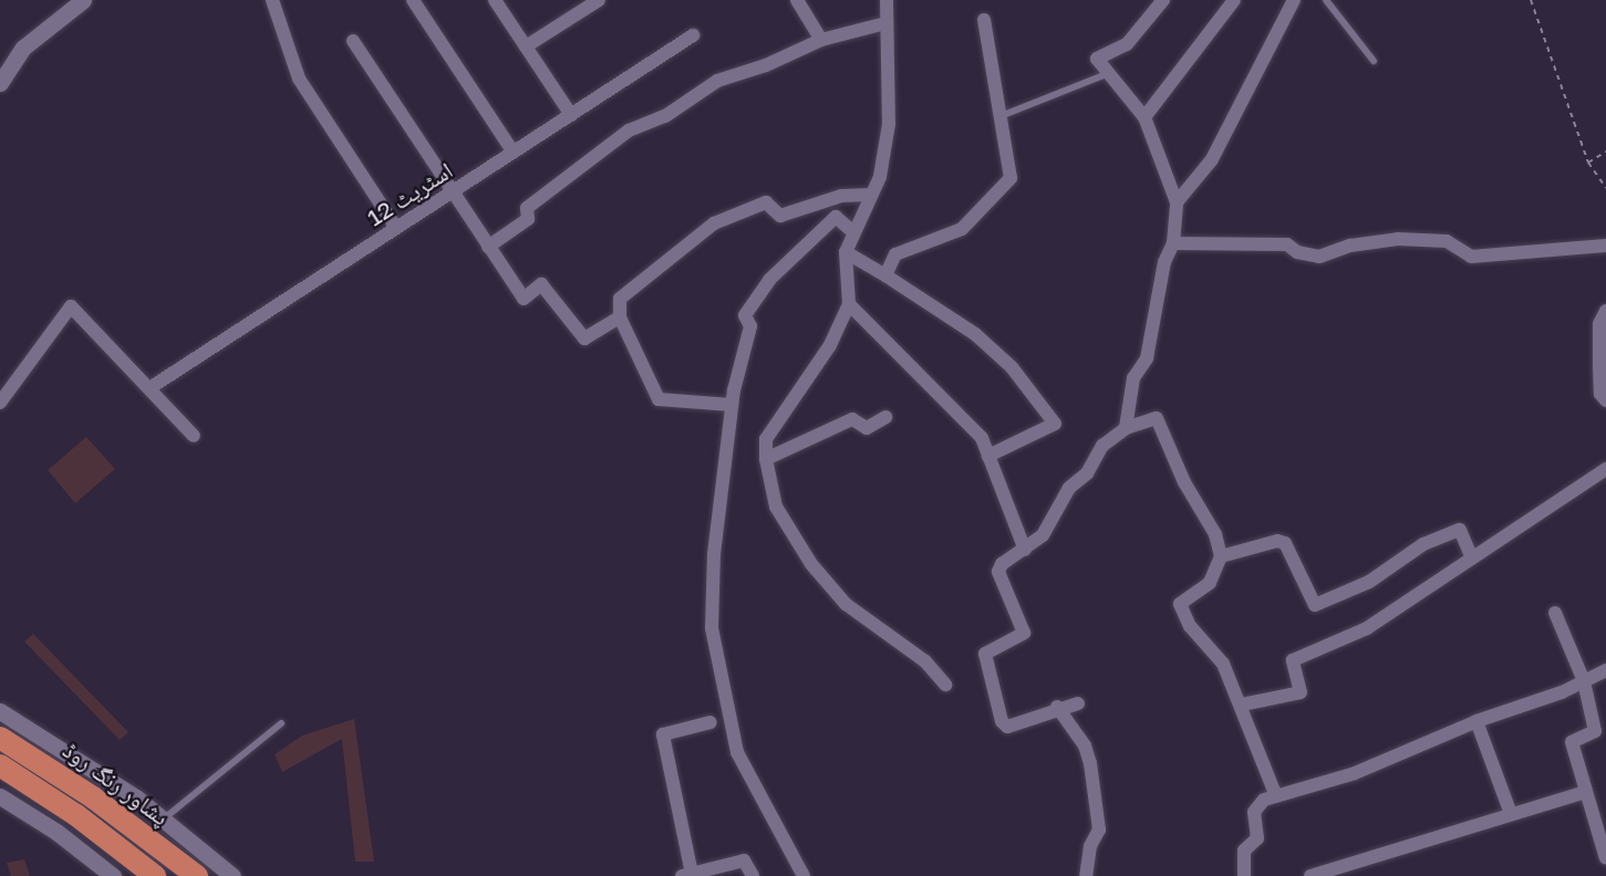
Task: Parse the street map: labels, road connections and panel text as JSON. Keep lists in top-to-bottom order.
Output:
{
  "streets": {
    "highway": ["پشاور رنگ روڈ"],
    "street": ["اسٹریٹ 12"]
  }
}
